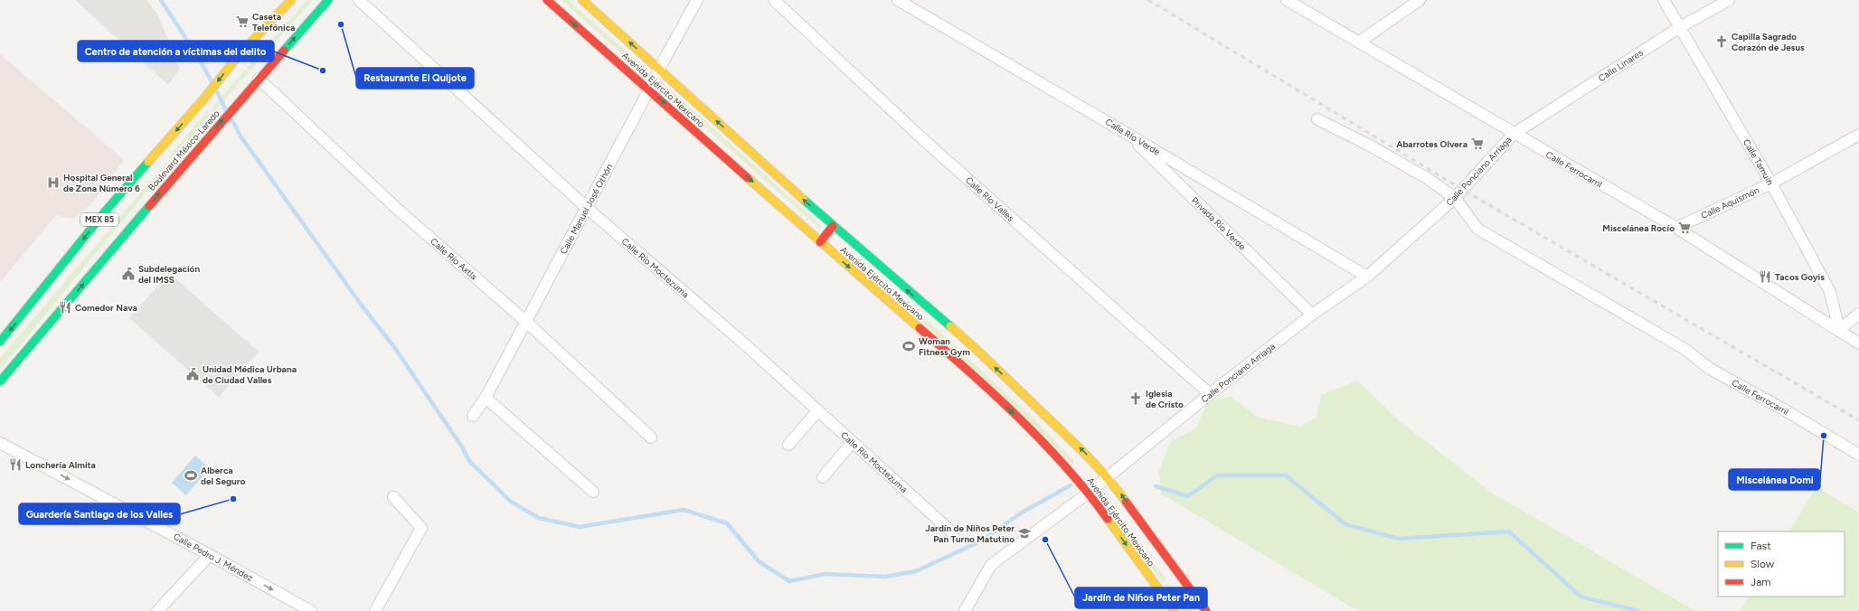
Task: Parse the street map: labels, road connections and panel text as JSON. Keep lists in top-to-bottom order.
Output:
{
  "streets": {
    "main road": ["Avenida Ejército Mexicano", "Boulevard México-Laredo", "MEX 85"],
    "street": [
      "Calle Linares",
      "Calle Río Verde",
      "Calle Tamuín",
      "Calle Ferrocarril",
      "Calle Ponciano Arriaga",
      "Calle Río Valles",
      "Calle Aquismón",
      "Calle Manuel José Othón",
      "Privada Río Verde",
      "Calle Río Axtla",
      "Calle Río Moctezuma",
      "Calle Pedro J. Méndez"
    ]
  },
  "crossings": [
    ["Calle Linares", "Calle Tamuín"],
    ["Calle Linares", "Calle Ferrocarril"],
    ["Calle Linares", "Calle Ponciano Arriaga"],
    ["Avenida Ejército Mexicano", "Calle Ponciano Arriaga"],
    ["Avenida Ejército Mexicano", "Calle Manuel José Othón"],
    ["Calle Río Verde", "Calle Ponciano Arriaga"],
    ["Calle Río Verde", "Privada Río Verde"],
    ["Boulevard México-Laredo", "Calle Río Axtla"],
    ["Calle Tamuín", "Calle Ferrocarril"],
    ["Calle Tamuín", "Calle Aquismón"],
    ["Calle Ferrocarril", "Calle Ponciano Arriaga"],
    ["Calle Ferrocarril", "Calle Aquismón"],
    ["Calle Ponciano Arriaga", "Calle Río Valles"],
    ["Calle Ponciano Arriaga", "Privada Río Verde"],
    ["Calle Manuel José Othón", "Calle Río Axtla"],
    ["Calle Manuel José Othón", "Calle Río Moctezuma"]
  ],
  "one_way": ["Calle Pedro J. Méndez"],
  "places": {
    "supermarket": ["Caseta Telefónica", "Abarrotes Olvera", "Miscelánea Rocío"],
    "other": [
      "Restaurante El Quijote",
      "Centro de atención a víctimas del delito",
      "Miscelánea Domi",
      "Guardería Santiago de los Valles",
      "Jardín de Niños Peter Pan"
    ],
    "church": ["Capilla Sagrado Corazón de Jesus", "Iglesia de Cristo"],
    "hospital": ["Hospital General de Zona Número 6"],
    "public building": ["Subdelegación del IMSS", "Unidad Médica Urbana de Ciudad Valles"],
    "restaurant": ["Tacos Goyis", "Comedor Nava", "Lonchería Almita"],
    "sports": ["Woman Fitness Gym", "Alberca del Seguro"],
    "school or university": ["Jardín de Niños Peter Pan Turno Matutino"]
  },
  "legend": ["Fast", "Slow", "Jam"]
}
